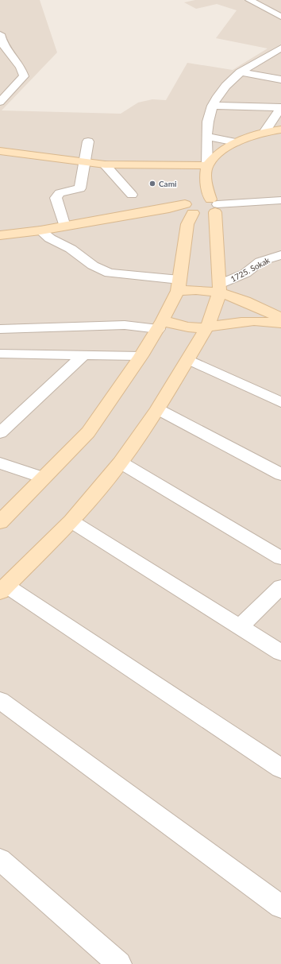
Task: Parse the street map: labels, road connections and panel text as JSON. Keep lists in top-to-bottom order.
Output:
{
  "streets": {
    "street": ["1725. Sokak"]
  },
  "places": ["Cami"]
}
